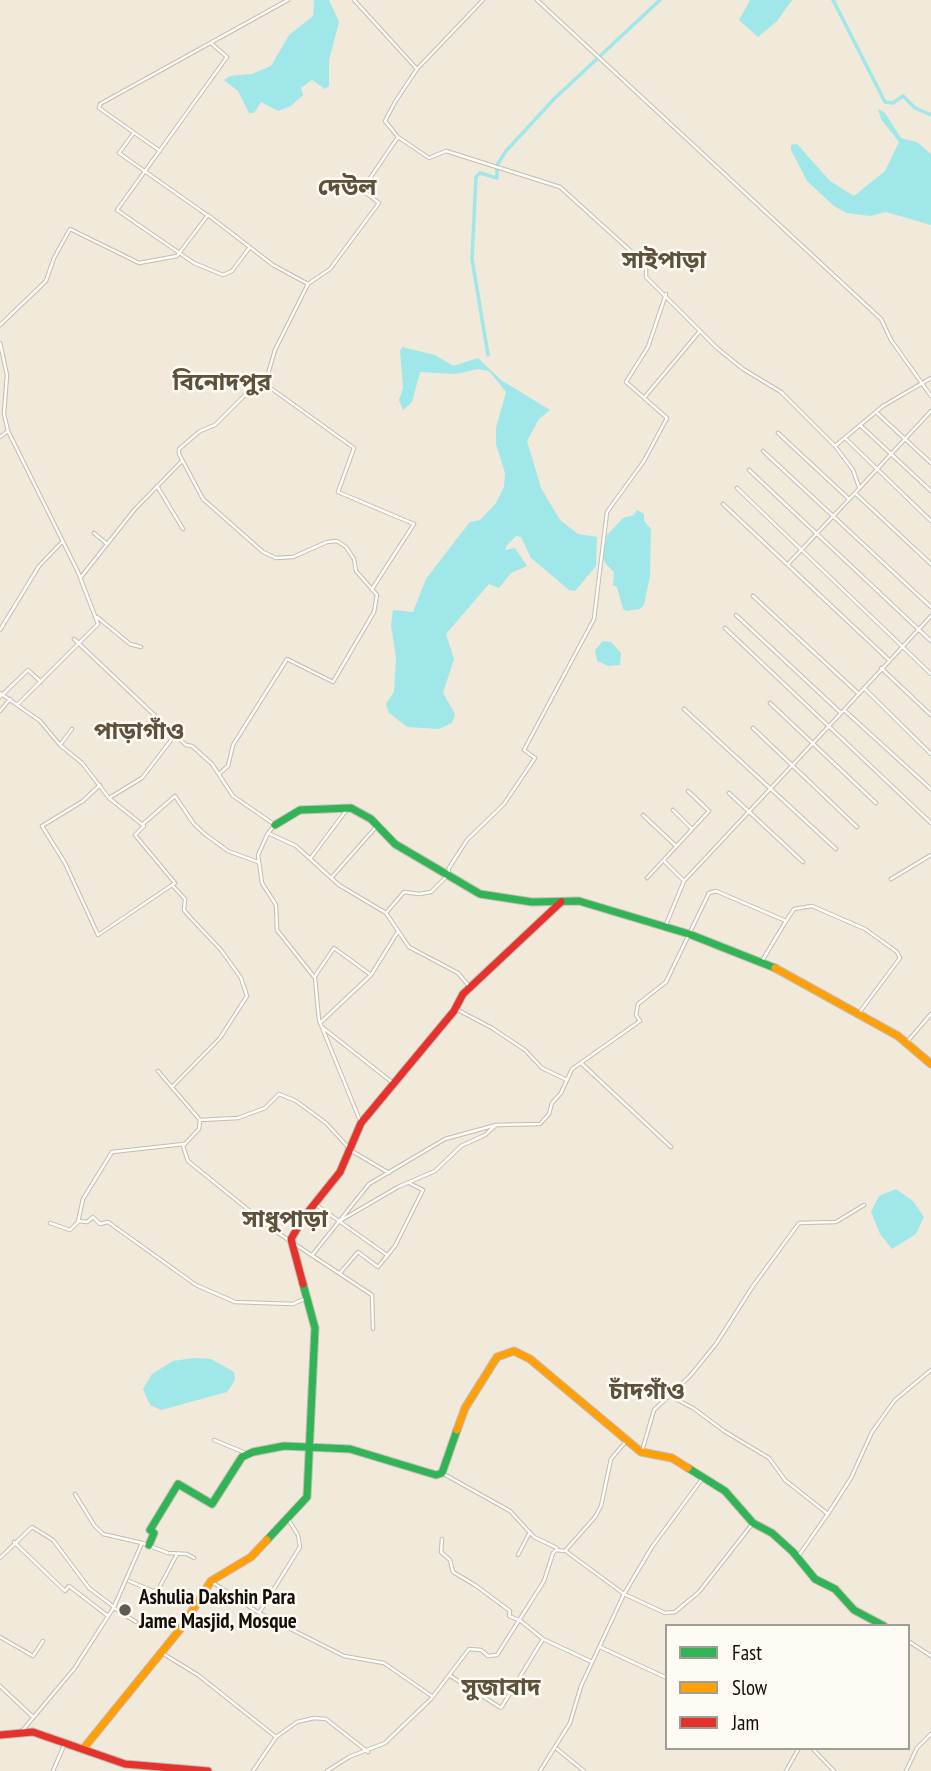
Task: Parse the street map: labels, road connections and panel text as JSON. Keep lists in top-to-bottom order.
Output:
{
  "districts": [
    "দেউল",
    "সাইপাড়া",
    "বিনোদপুর",
    "পাড়াগাঁও",
    "সাধুপাড়া",
    "চাঁদগাঁও",
    "সুজাবাদ"
  ],
  "places": ["Ashulia Dakshin Para Jame Masjid, Mosque"],
  "legend": ["Fast", "Slow", "Jam"]
}
